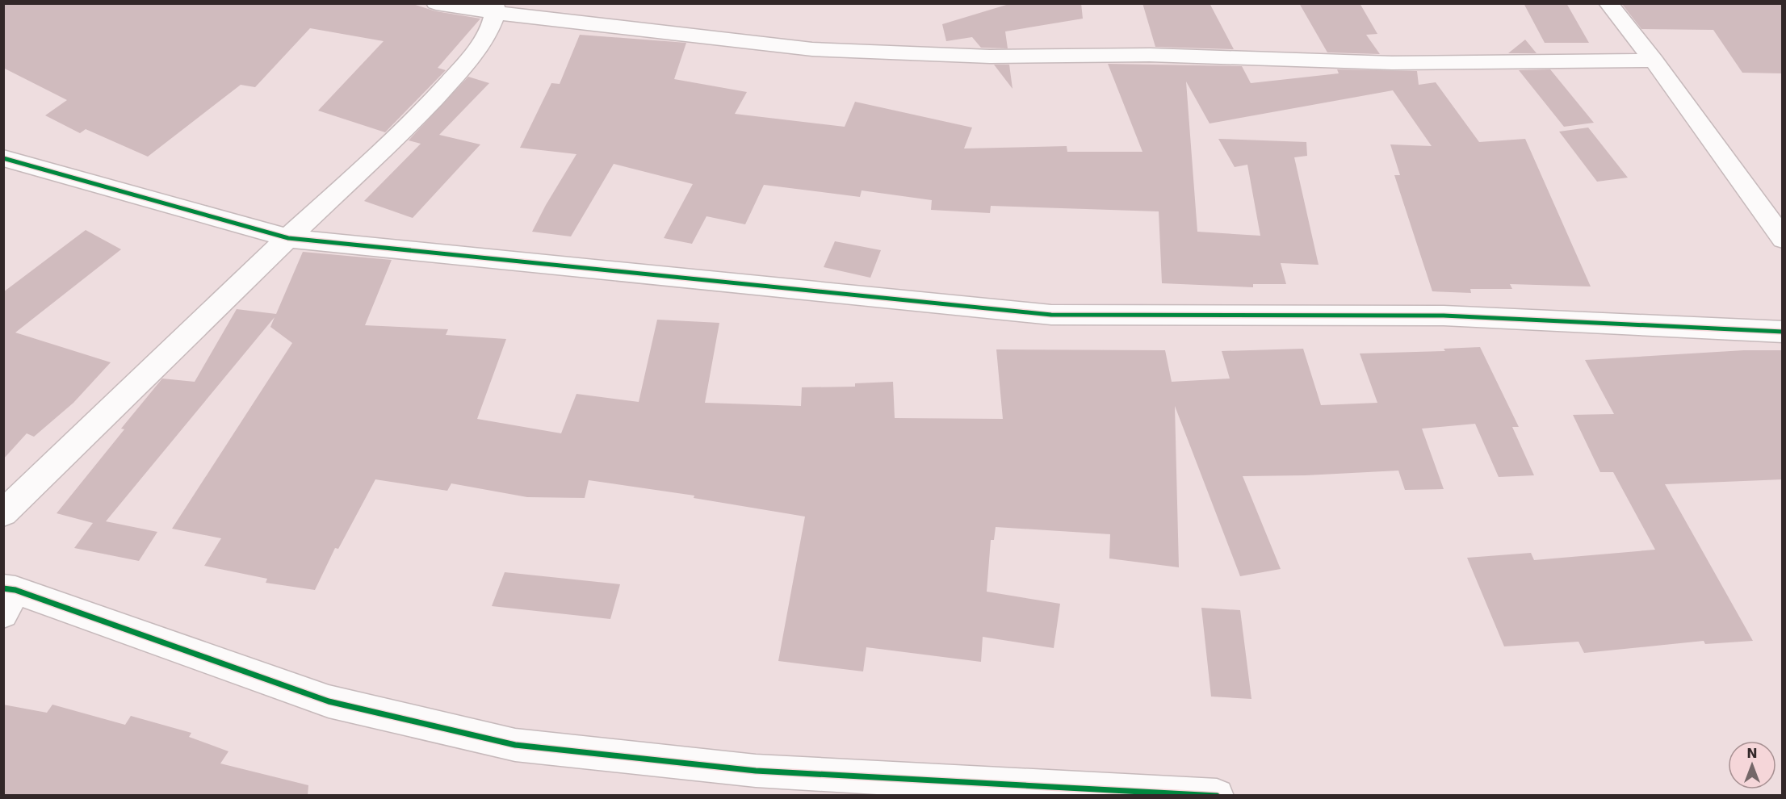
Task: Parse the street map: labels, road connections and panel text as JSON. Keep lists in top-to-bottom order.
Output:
{
  "north": "top"
}
